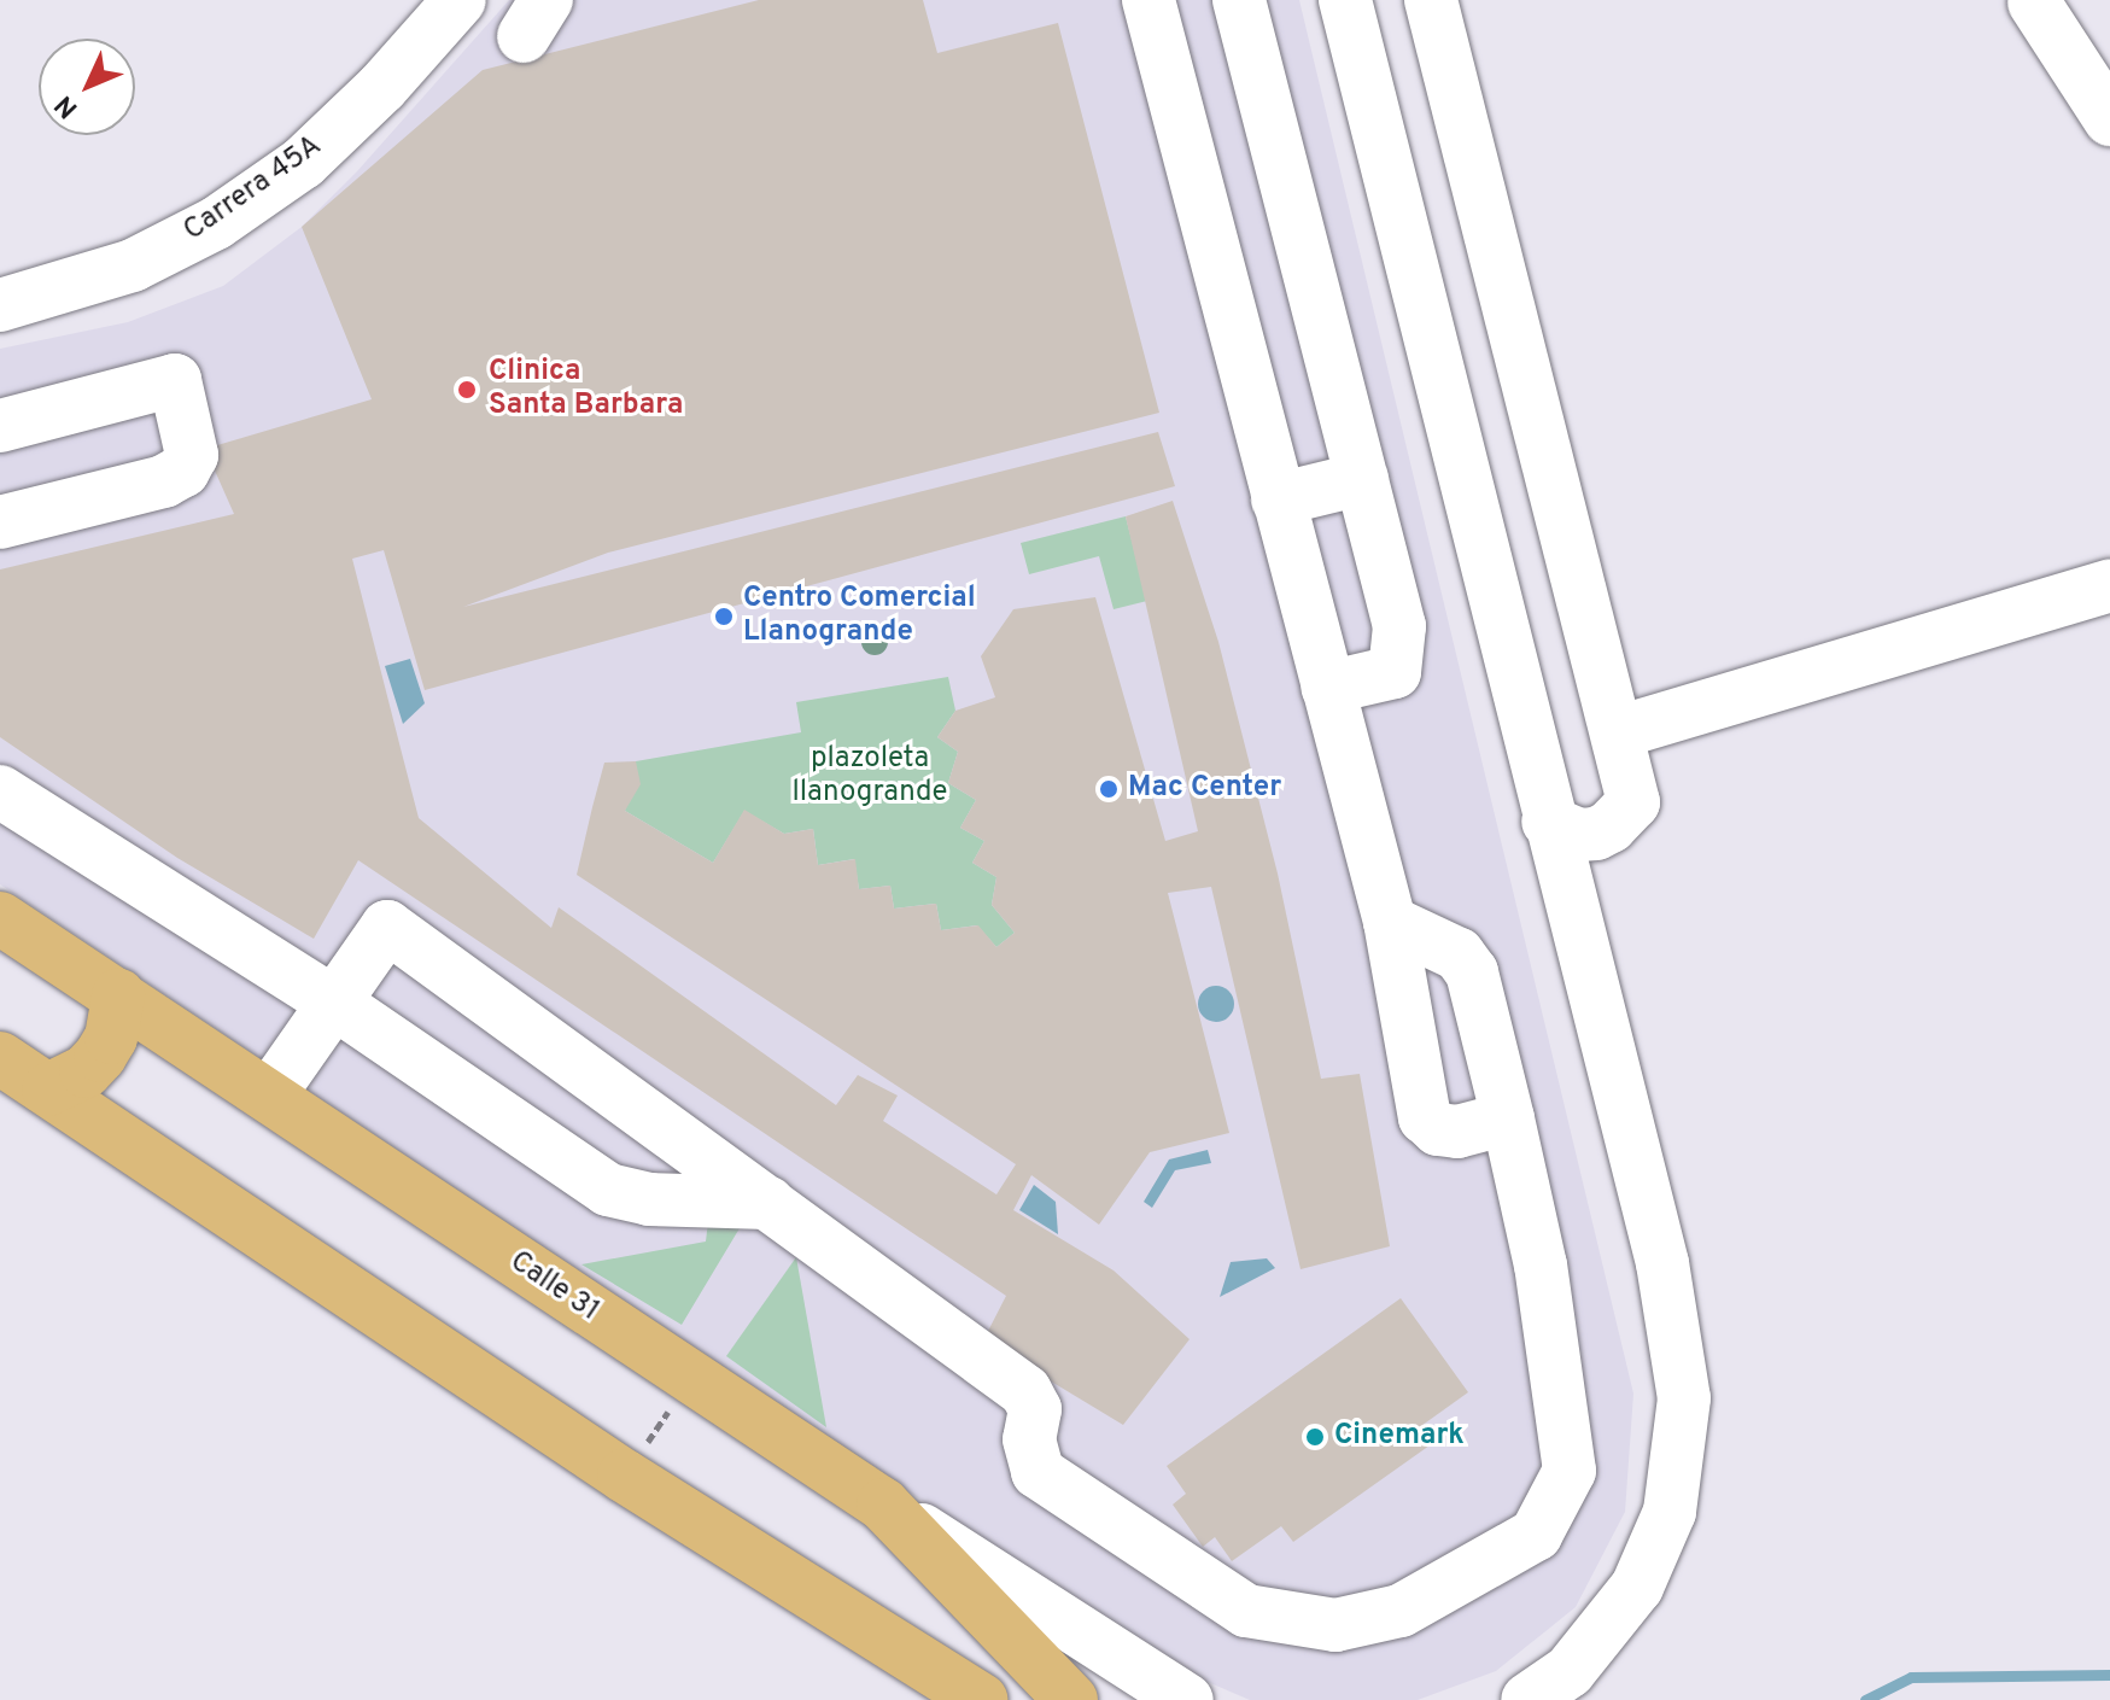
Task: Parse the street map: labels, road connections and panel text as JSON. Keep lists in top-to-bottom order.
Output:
{
  "streets": {
    "main road": ["Calle 31"],
    "street": ["Carrera 45A"]
  },
  "parks": ["plazoleta llanogrande"],
  "places": [
    "Clinica Santa Barbara",
    "Centro Comercial Llanogrande",
    "Mac Center",
    "Cinemark"
  ],
  "north": "bottom left"
}
